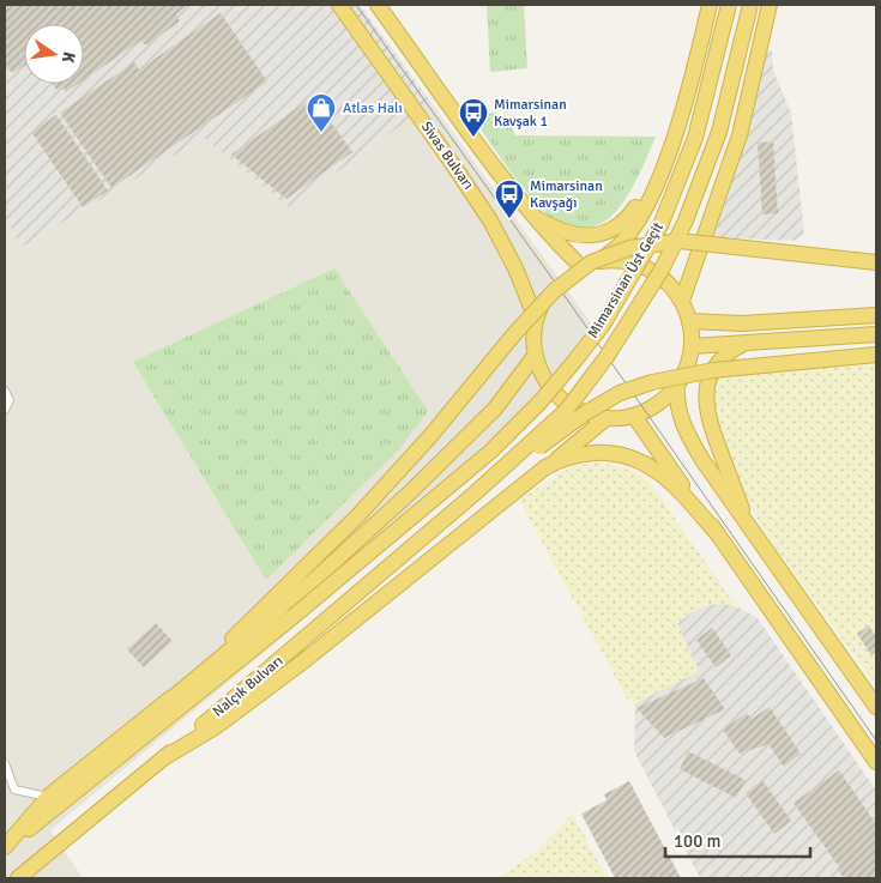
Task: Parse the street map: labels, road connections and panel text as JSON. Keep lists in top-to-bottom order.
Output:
{
  "streets": {
    "highway": ["Sivas Bulvarı", "Mimarsinan Üst Geçit", "Nalçık Bulvarı"]
  },
  "crossings": [
    ["Mimarsinan Üst Geçit", "Nalçık Bulvarı"]
  ],
  "places": {
    "shop": ["Atlas Halı"],
    "bus stop": ["Mimarsinan Kavşak 1", "Mimarsinan Kavşağı"]
  },
  "scale_bar": "100 m",
  "north": "right"
}
